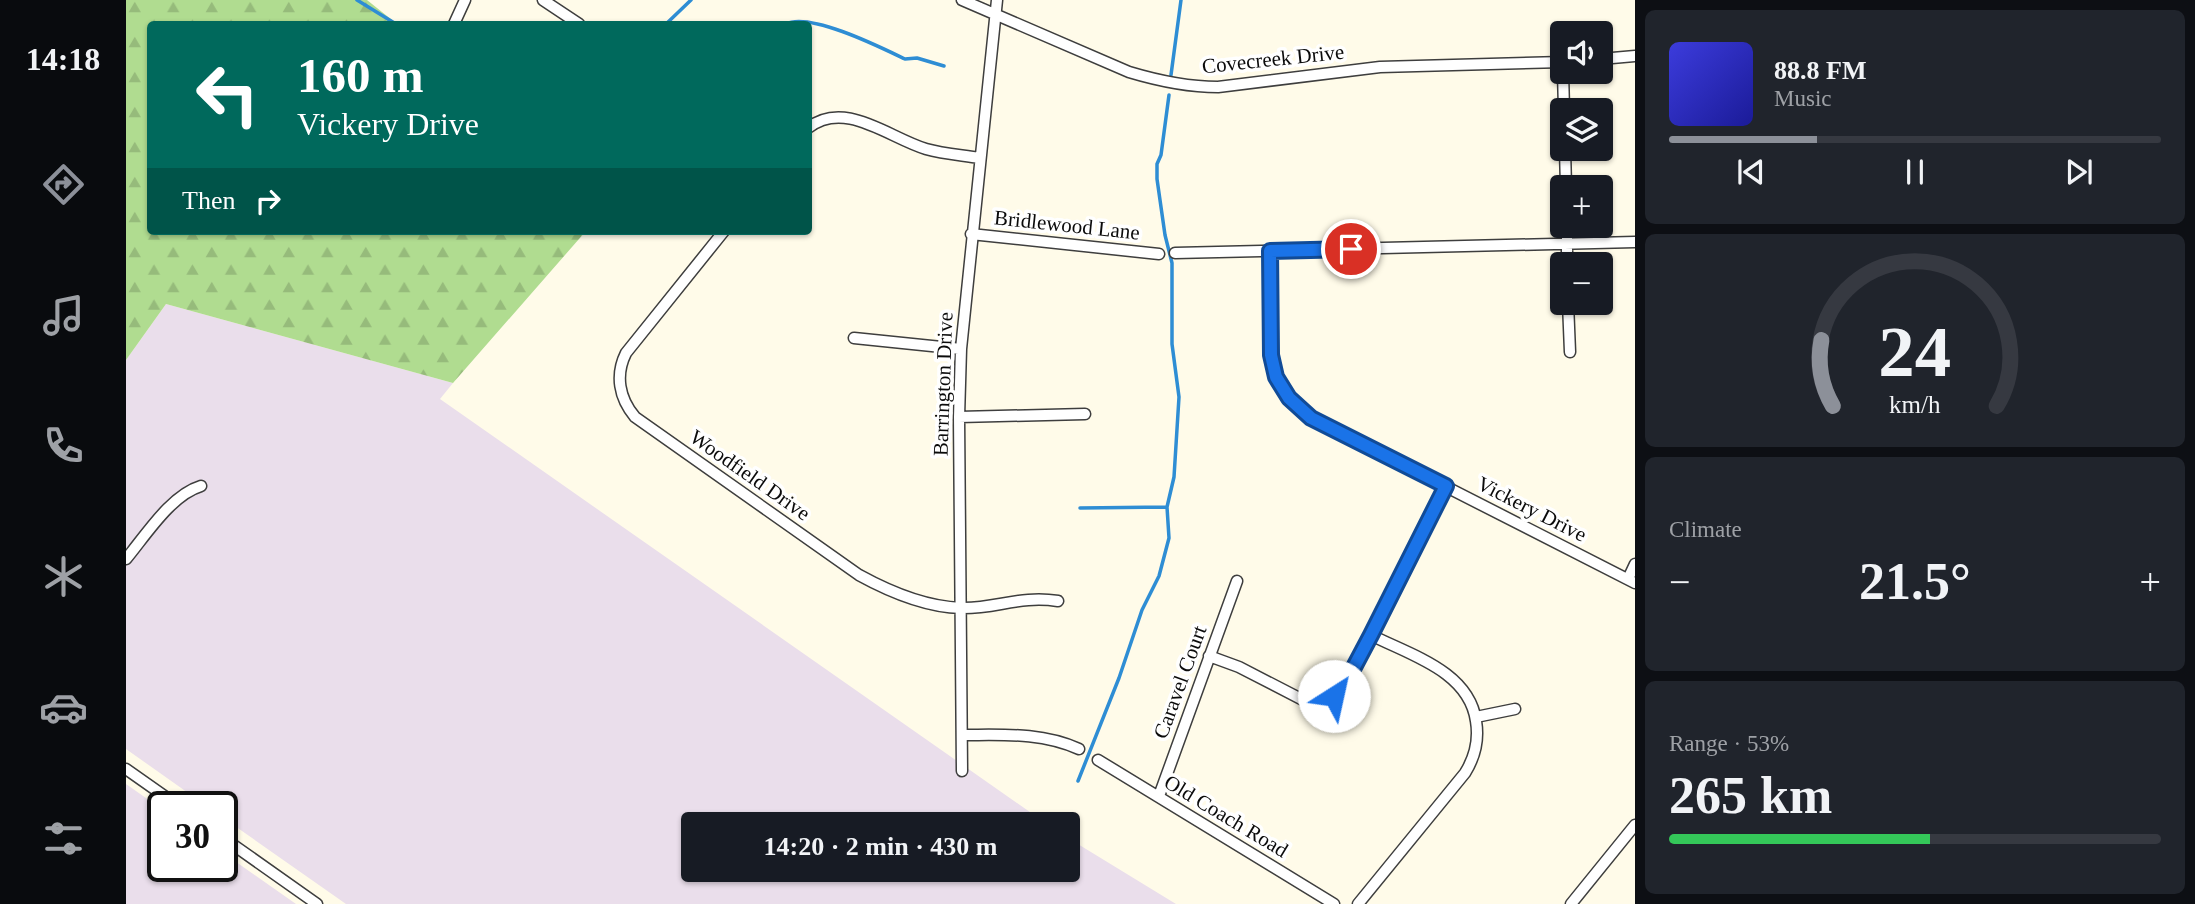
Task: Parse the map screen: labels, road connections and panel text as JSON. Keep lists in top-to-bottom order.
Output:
{
  "streets": {
    "street": [
      "Covecreek Drive",
      "Bridlewood Lane",
      "Barrington Drive",
      "Woodfield Drive",
      "Vickery Drive",
      "Caravel Court",
      "Old Coach Road"
    ]
  },
  "crossings": [
    ["Covecreek Drive", "Barrington Drive"],
    ["Bridlewood Lane", "Barrington Drive"],
    ["Barrington Drive", "Woodfield Drive"],
    ["Caravel Court", "Old Coach Road"]
  ],
  "page": {
    "tabs": "14:18",
    "map_buttons": ["+", "−"],
    "turn": ["160 m", "Vickery Drive"],
    "song": ["88.8 FM", "Music"],
    "then": "Then",
    "tile": [
      "Climate",
      ["Range · 53%", "265 km"]
    ],
    "heat": ["−", "21.5°", "+"],
    "limit": "30",
    "trip": "14:20 · 2 min · 430 m",
    "gauge": ["24", "km/h"]
  }
}
